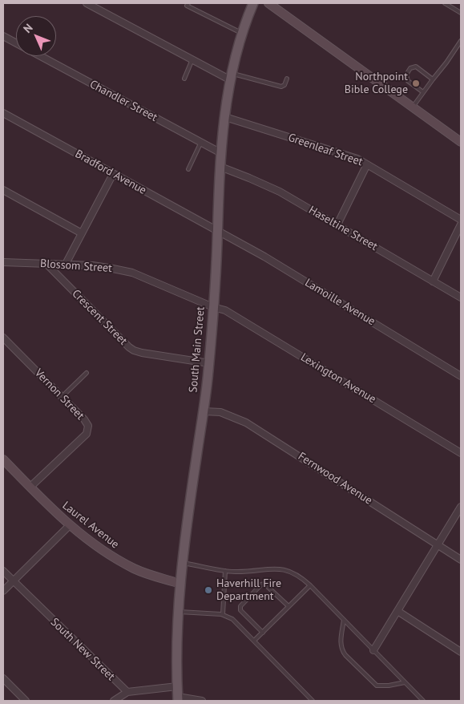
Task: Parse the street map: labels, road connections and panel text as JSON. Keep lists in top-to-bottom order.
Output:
{
  "streets": {
    "main road": ["South Main Street", "Laurel Avenue"],
    "street": [
      "Chandler Street",
      "Greenleaf Street",
      "Bradford Avenue",
      "Haseltine Street",
      "Blossom Street",
      "Lamoille Avenue",
      "Crescent Street",
      "Lexington Avenue",
      "Vernon Street",
      "Fernwood Avenue",
      "South New Street"
    ]
  },
  "crossings": [
    ["Chandler Street", "South Main Street"],
    ["Greenleaf Street", "South Main Street"],
    ["Bradford Avenue", "Lamoille Avenue"],
    ["Bradford Avenue", "South Main Street"],
    ["Haseltine Street", "South Main Street"],
    ["Blossom Street", "Crescent Street"],
    ["Blossom Street", "South Main Street"],
    ["Blossom Street", "Lexington Avenue"],
    ["Lamoille Avenue", "South Main Street"],
    ["Crescent Street", "South Main Street"],
    ["South Main Street", "Lexington Avenue"],
    ["South Main Street", "Fernwood Avenue"],
    ["South Main Street", "Laurel Avenue"],
    ["Vernon Street", "Laurel Avenue"]
  ],
  "places": ["Northpoint Bible College", "Haverhill Fire Department"],
  "north": "top left"
}
